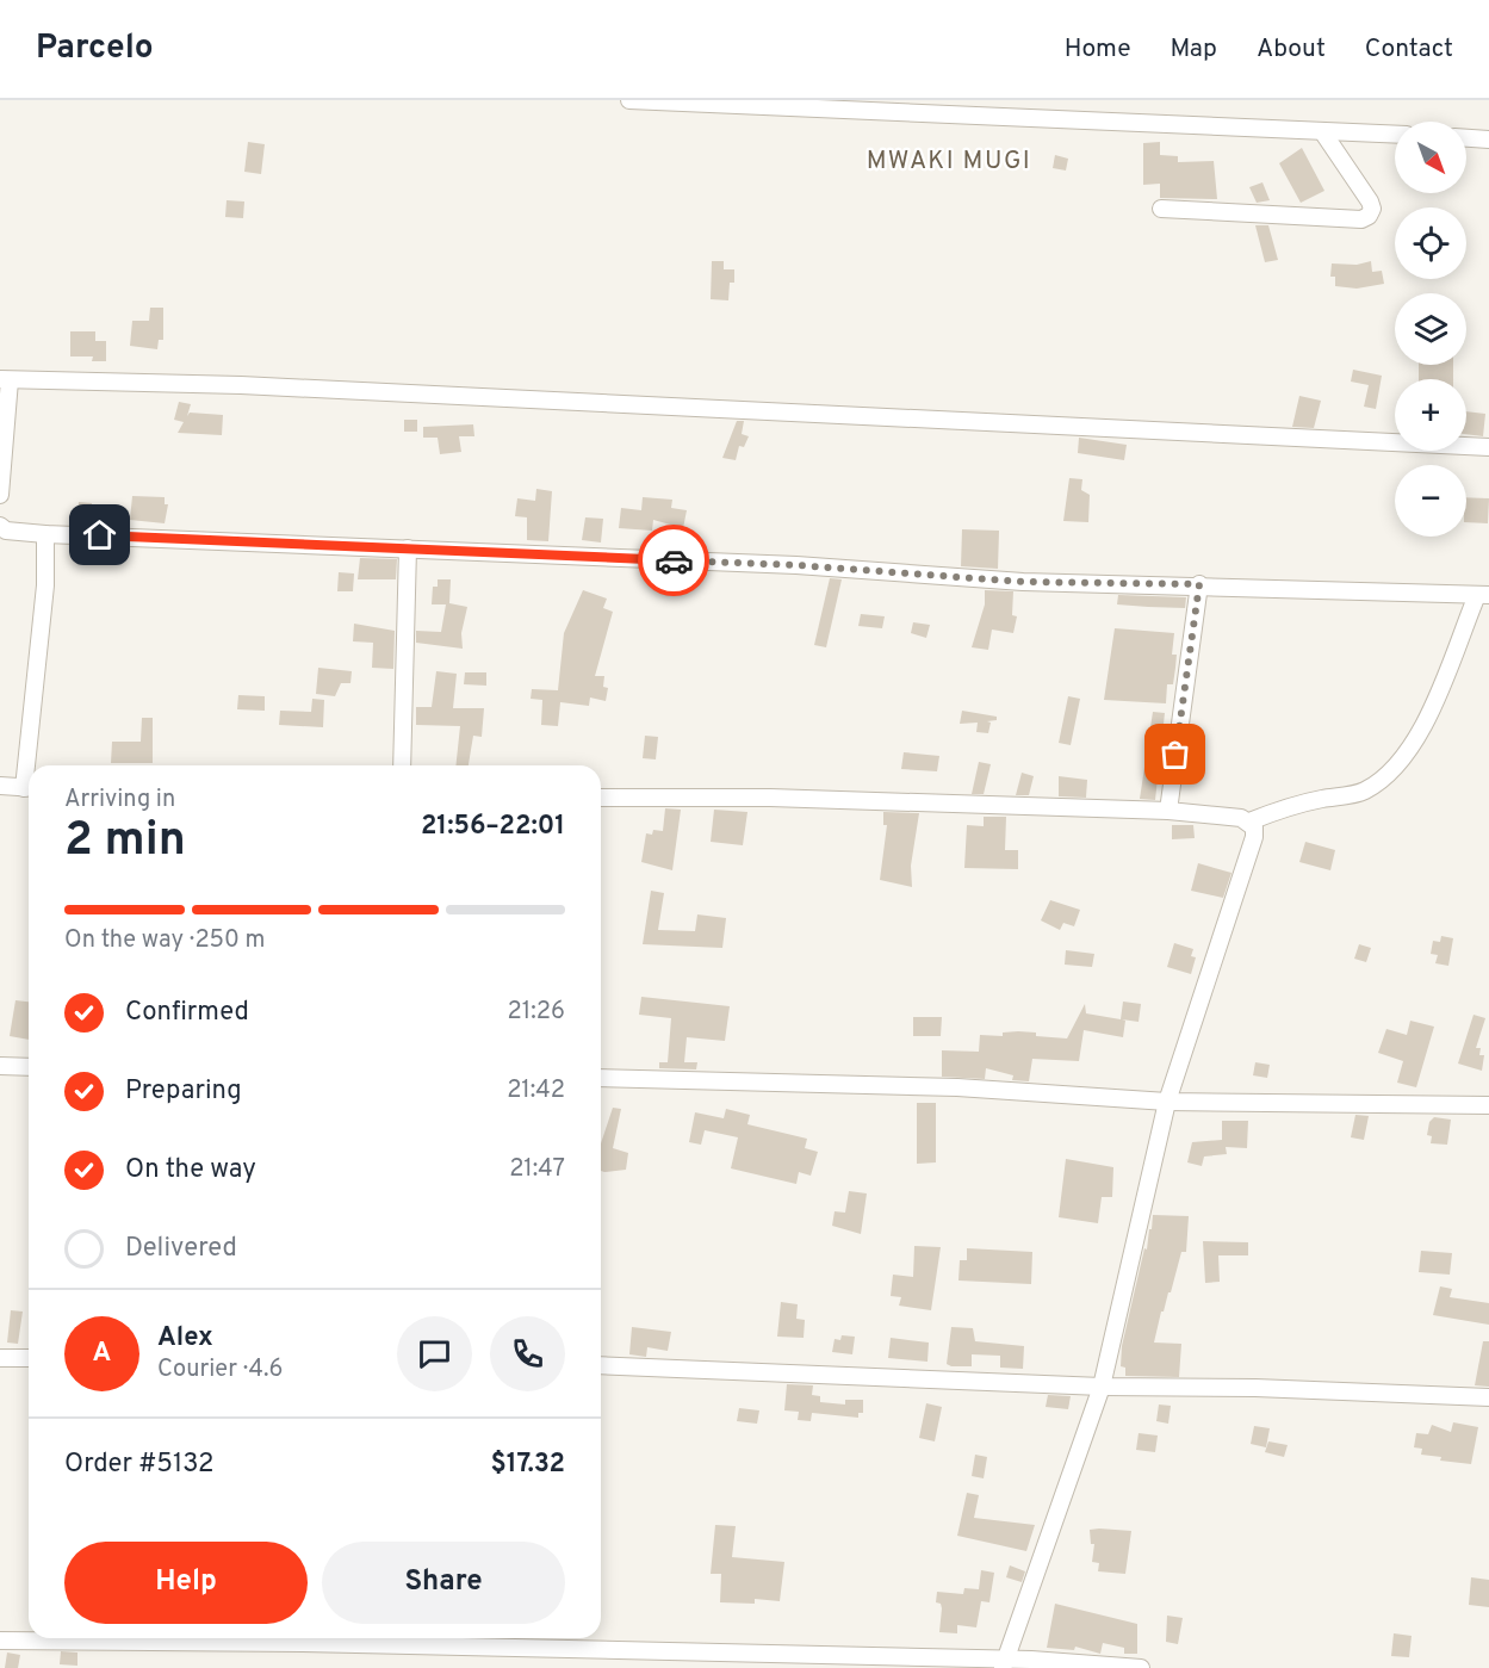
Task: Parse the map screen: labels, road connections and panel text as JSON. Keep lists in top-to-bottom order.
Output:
{
  "districts": ["MWAKI MUGI"],
  "north": "bottom right",
  "page": {
    "header": "Parcelo",
    "nav": [
      "Home",
      "Map",
      "About",
      "Contact"
    ],
    "map_buttons": ["+", "−"],
    "heading": ["2 min", "Arriving in", "21:56–22:01"],
    "panel": [
      "Alex",
      "Courier · 4.6",
      "Order #5132",
      "$17.32"
    ],
    "bar": "On the way · 250 m",
    "list": [
      ["Confirmed", "21:26"],
      ["Preparing", "21:42"],
      ["On the way", "21:47"],
      "Delivered"
    ],
    "round": "A",
    "buttons": ["Help", "Share"]
  }
}
